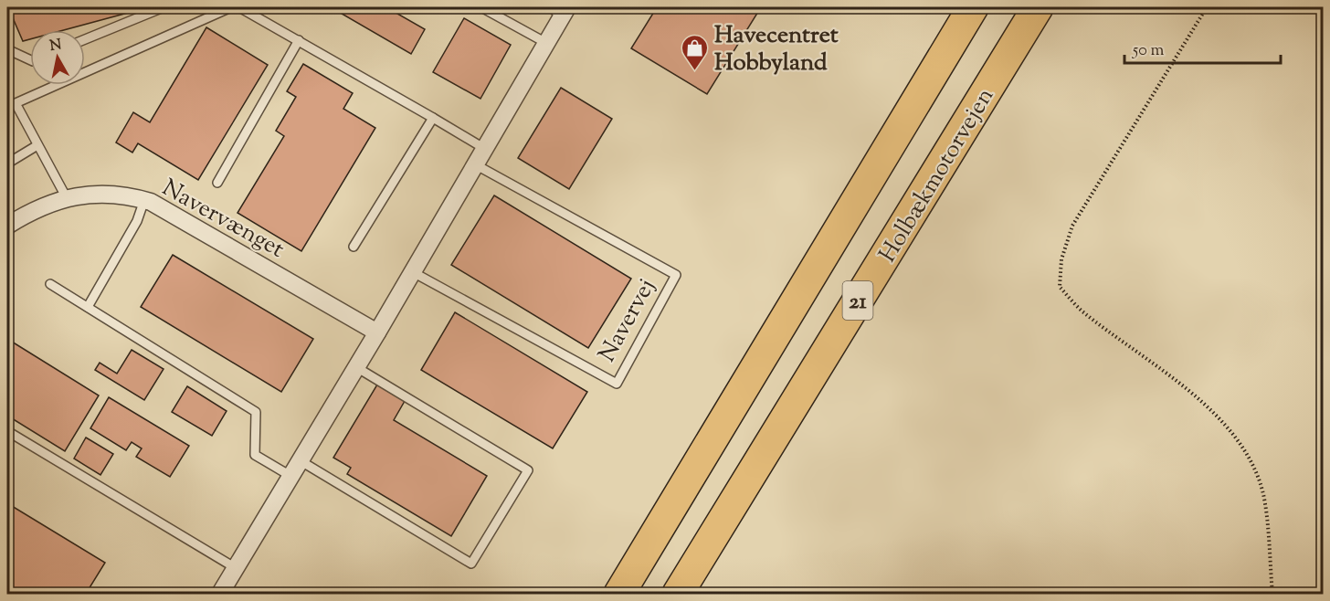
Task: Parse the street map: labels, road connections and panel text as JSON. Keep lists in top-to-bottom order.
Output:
{
  "streets": {
    "highway": ["Holbækmotorvejen", "21"],
    "street": ["Navervænget"],
    "lane": ["Navervej"]
  },
  "places": {
    "shop": ["Havecentret Hobbyland"]
  },
  "scale_bar": "50 m",
  "north": "top"
}
